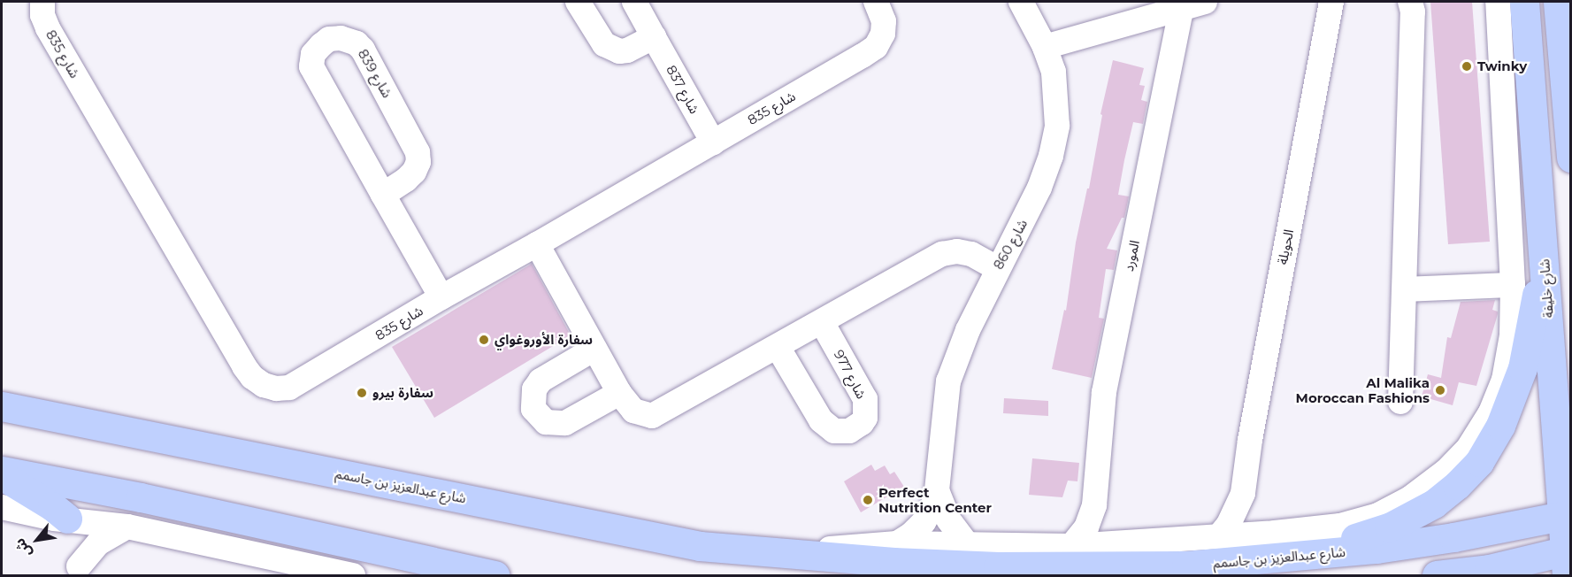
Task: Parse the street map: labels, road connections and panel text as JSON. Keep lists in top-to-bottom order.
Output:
{
  "streets": {
    "main road": ["شارع خليفة", "شارع عبدالعزيز بن جاسمم"],
    "street": [
      "شارع 835",
      "شارع 839",
      "شارع 837",
      "شارع 860",
      "الحويلة",
      "المورد",
      "شارع 977"
    ]
  },
  "crossings": [
    ["شارع 835", "شارع 839"],
    ["شارع 835", "شارع 837"],
    ["شارع 860", "المورد"],
    ["شارع 860", "شارع عبدالعزيز بن جاسمم"],
    ["الحويلة", "شارع عبدالعزيز بن جاسمم"],
    ["المورد", "شارع عبدالعزيز بن جاسمم"],
    ["شارع خليفة", "شارع عبدالعزيز بن جاسمم"]
  ],
  "places": [
    "Twinky",
    "سفارة الأوروغواي",
    "Al Malika Moroccan Fashions",
    "سفارة بيرو",
    "Perfect Nutrition Center"
  ],
  "north": "bottom left"
}
